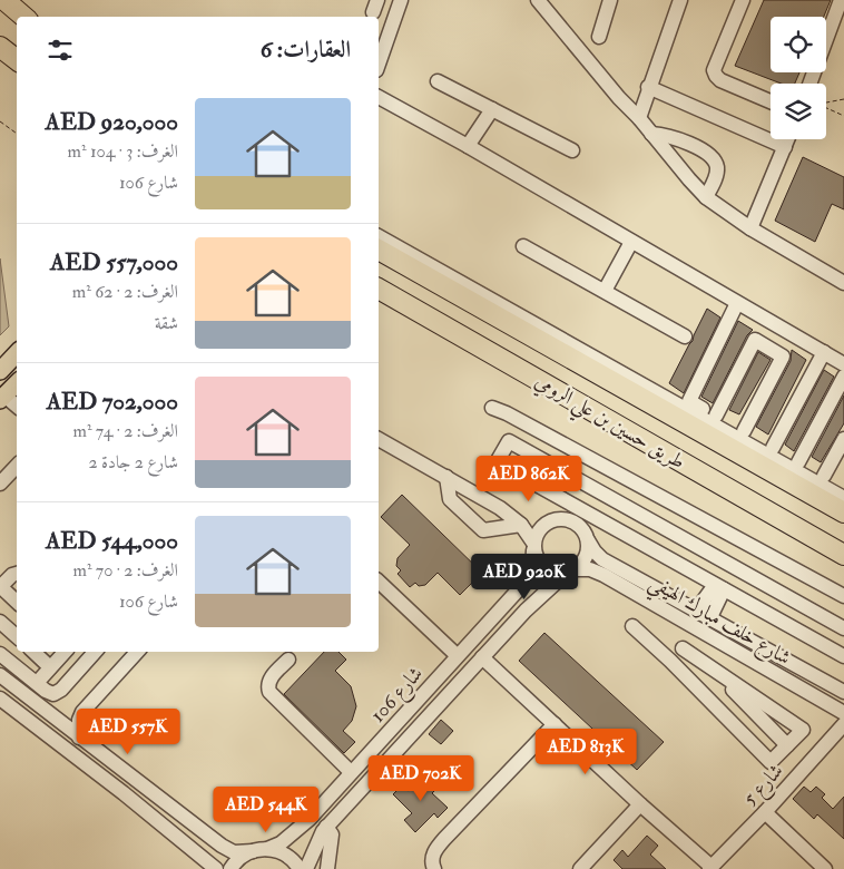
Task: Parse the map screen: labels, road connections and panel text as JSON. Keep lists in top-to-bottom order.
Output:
{
  "streets": {
    "highway": ["طريق حسين بن علي الرومي"],
    "street": ["شارع خلف مبارك الهيفي", "شارع 106", "شارع 5"]
  },
  "crossings": [
    ["شارع خلف مبارك الهيفي", "شارع 106"]
  ],
  "page": {
    "heading": "العقارات: 6",
    "list": [
      {
        "name": "AED 920,000",
        "note": "الغرف: 3 · 104 m² · شارع 106"
      },
      {
        "name": "AED 557,000",
        "note": "الغرف: 2 · 62 m² · شقة"
      },
      {
        "name": "AED 702,000",
        "note": "الغرف: 2 · 74 m² · شارع 2 جادة 2"
      },
      {
        "name": "AED 544,000",
        "note": "الغرف: 2 · 70 m² · شارع 106"
      }
    ],
    "price": [
      "AED 862K",
      "AED 920K",
      "AED 557K",
      "AED 813K",
      "AED 702K",
      "AED 544K"
    ]
  }
}
